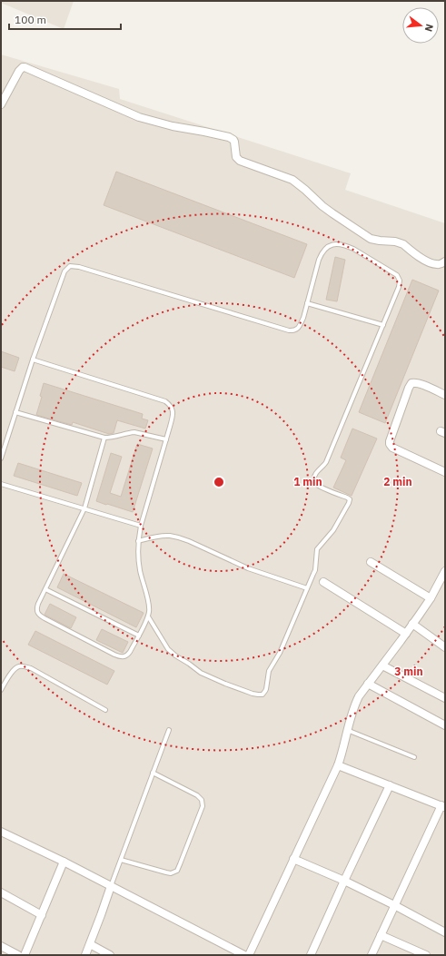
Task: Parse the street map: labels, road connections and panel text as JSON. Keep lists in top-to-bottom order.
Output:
{
  "scale_bar": "100 m",
  "north": "right",
  "rings": ["1 min", "2 min", "3 min"]
}
